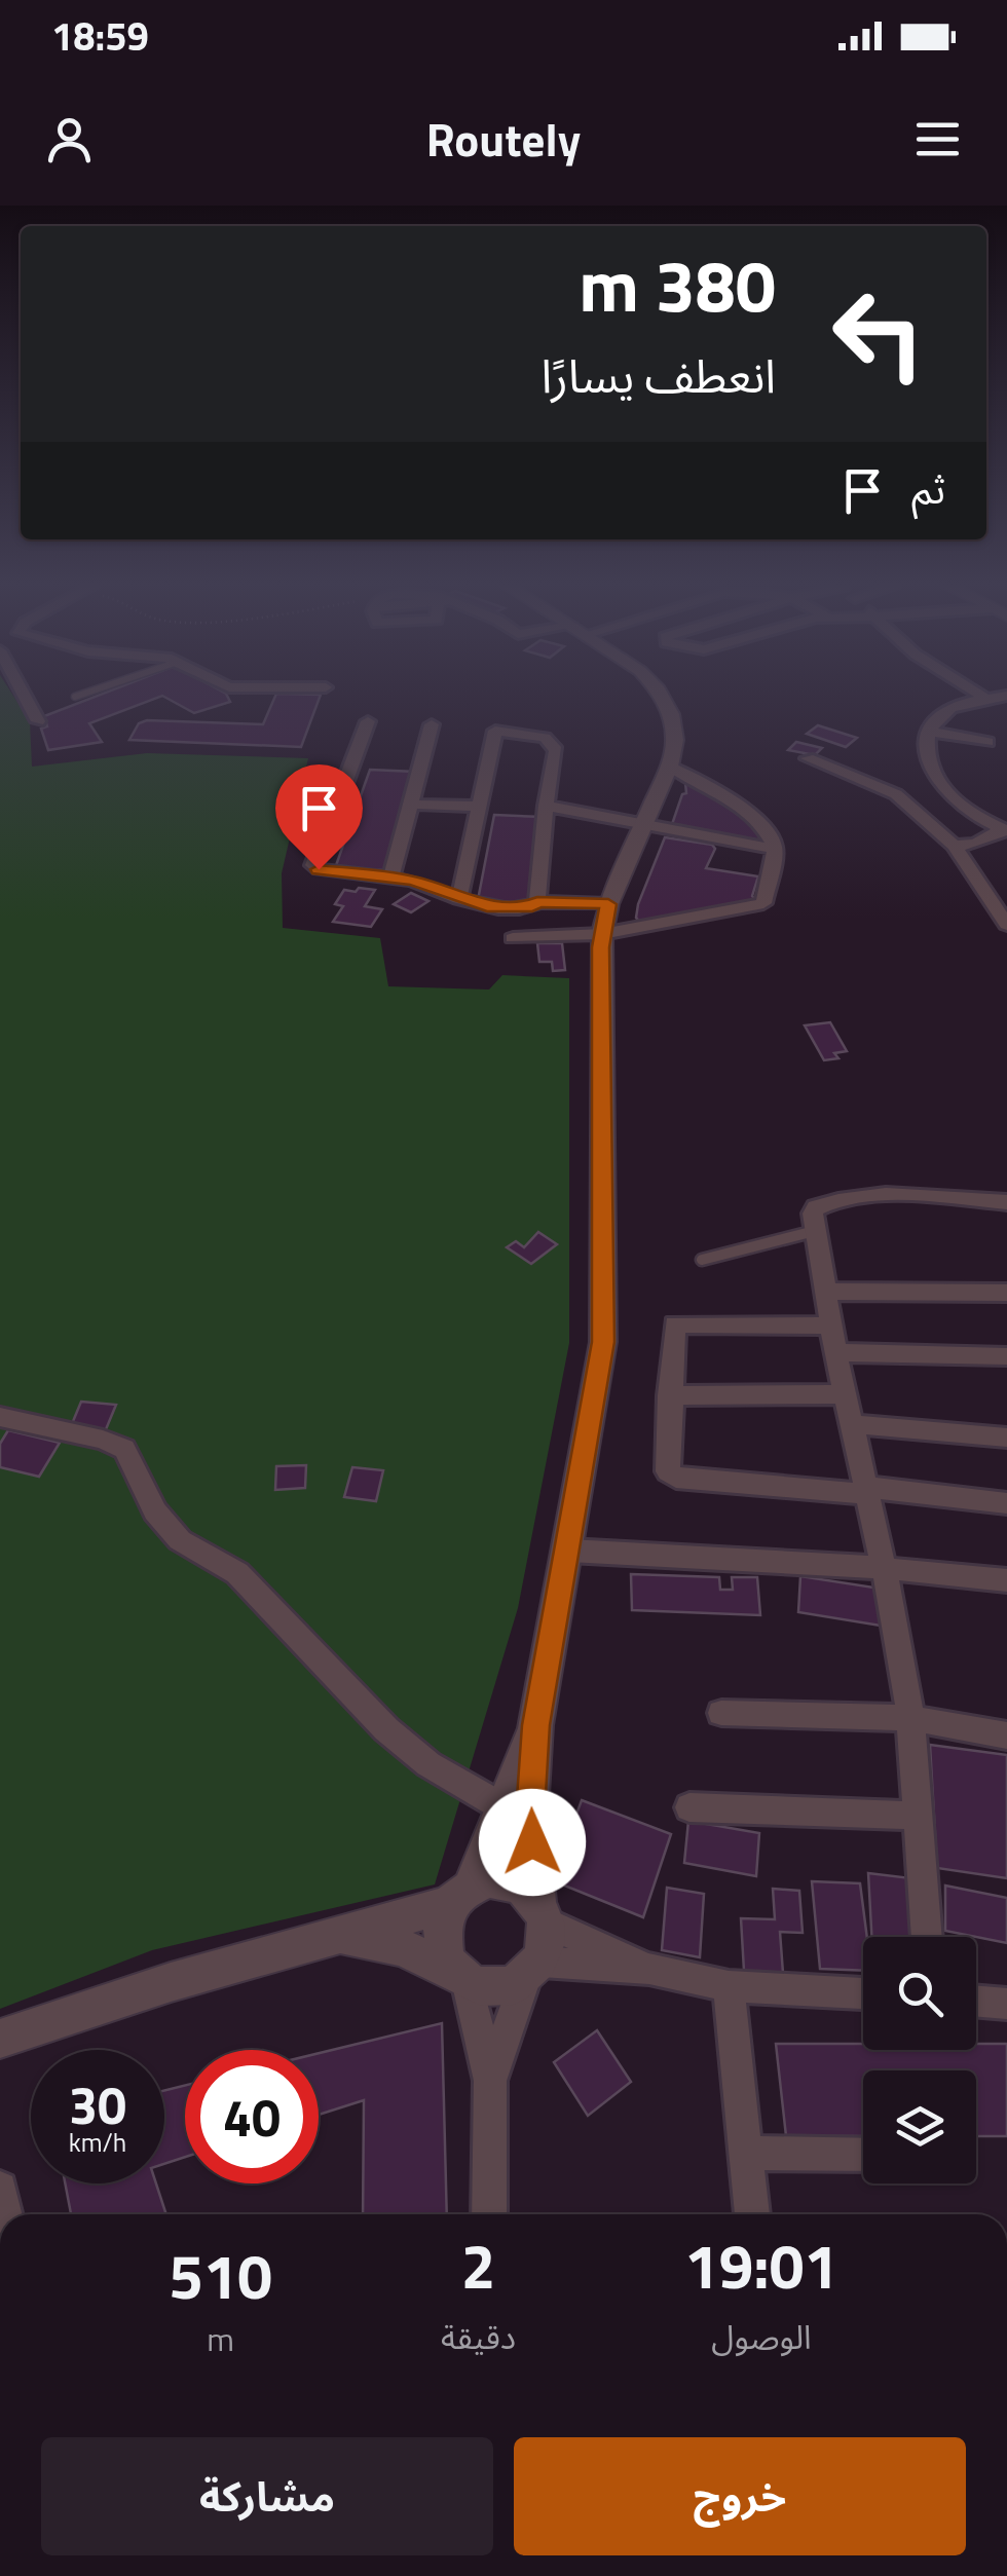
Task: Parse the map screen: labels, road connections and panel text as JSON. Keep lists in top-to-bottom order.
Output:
{
  "page": {
    "status": "18:59",
    "header": "Routely",
    "turn": ["380 m", "انعطف يسارًا"],
    "then": "ثم",
    "speed": "30 km/h",
    "limit": "40",
    "eta": [
      "19:01",
      "الوصول",
      "2",
      "دقيقة",
      "510",
      "m"
    ],
    "buttons": ["خروج", "مشاركة"]
  }
}
